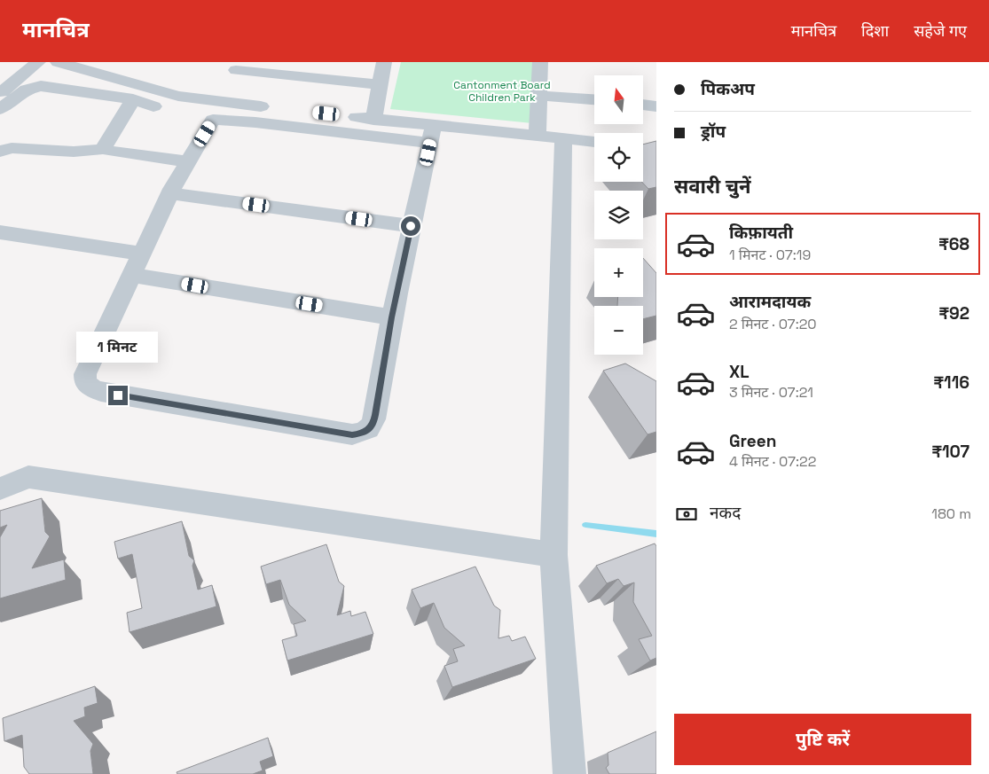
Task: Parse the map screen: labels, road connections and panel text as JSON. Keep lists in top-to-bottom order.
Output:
{
  "parks": ["Cantonment Board Children Park"],
  "north": "top",
  "page": {
    "header": "मानचित्र",
    "nav": ["मानचित्र", "दिशा", "सहेजे गए"],
    "banner": ["पिकअप", "ड्रॉप"],
    "map_buttons": ["+", "−"],
    "heading": "सवारी चुनें",
    "list": [
      {
        "name": "किफ़ायती",
        "note": "1 मिनट · 07:19",
        "value": "₹68"
      },
      {
        "name": "आरामदायक",
        "note": "2 मिनट · 07:20",
        "value": "₹92"
      },
      {
        "name": "XL",
        "note": "3 मिनट · 07:21",
        "value": "₹116"
      },
      {
        "name": "Green",
        "note": "4 मिनट · 07:22",
        "value": "₹107"
      }
    ],
    "bubble": "1 मिनट",
    "pay": ["नकद", "180 m"],
    "buttons": "पुष्टि करें"
  }
}
